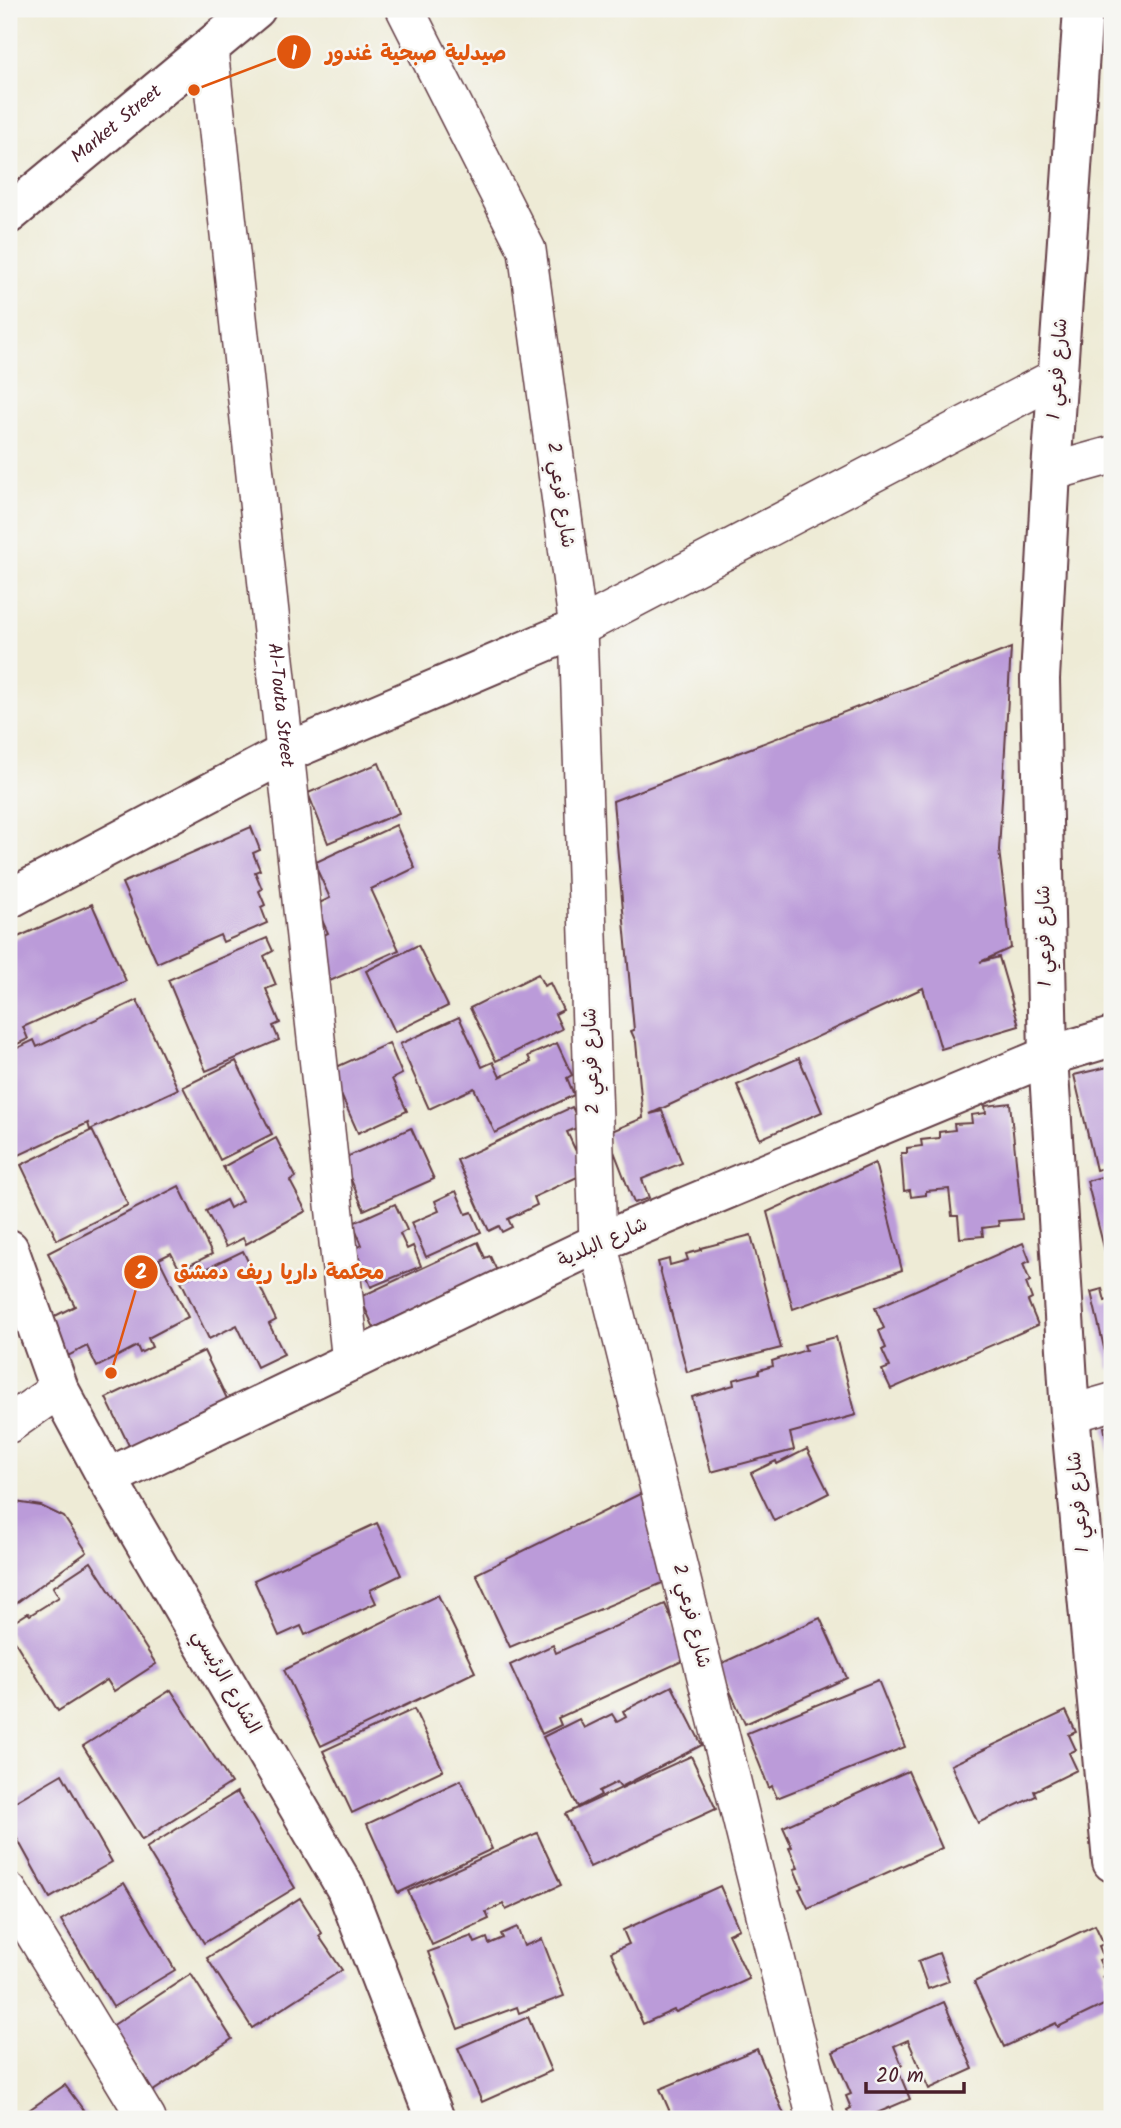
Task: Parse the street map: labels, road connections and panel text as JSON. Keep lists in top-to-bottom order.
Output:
{
  "streets": {
    "street": [
      "Market Street",
      "شارع فرعي 1",
      "شارع فرعي 2",
      "Al-Touta Street",
      "شارع البلدية",
      "الشارع الرئيسي"
    ]
  },
  "crossings": [
    ["Market Street", "Al-Touta Street"],
    ["شارع فرعي 1", "شارع البلدية"],
    ["شارع فرعي 2", "شارع البلدية"],
    ["Al-Touta Street", "شارع البلدية"],
    ["شارع البلدية", "الشارع الرئيسي"]
  ],
  "places": ["صيدلية صبحية غندور", "محكمة داريا ريف دمشق"],
  "scale_bar": "20 m"
}
